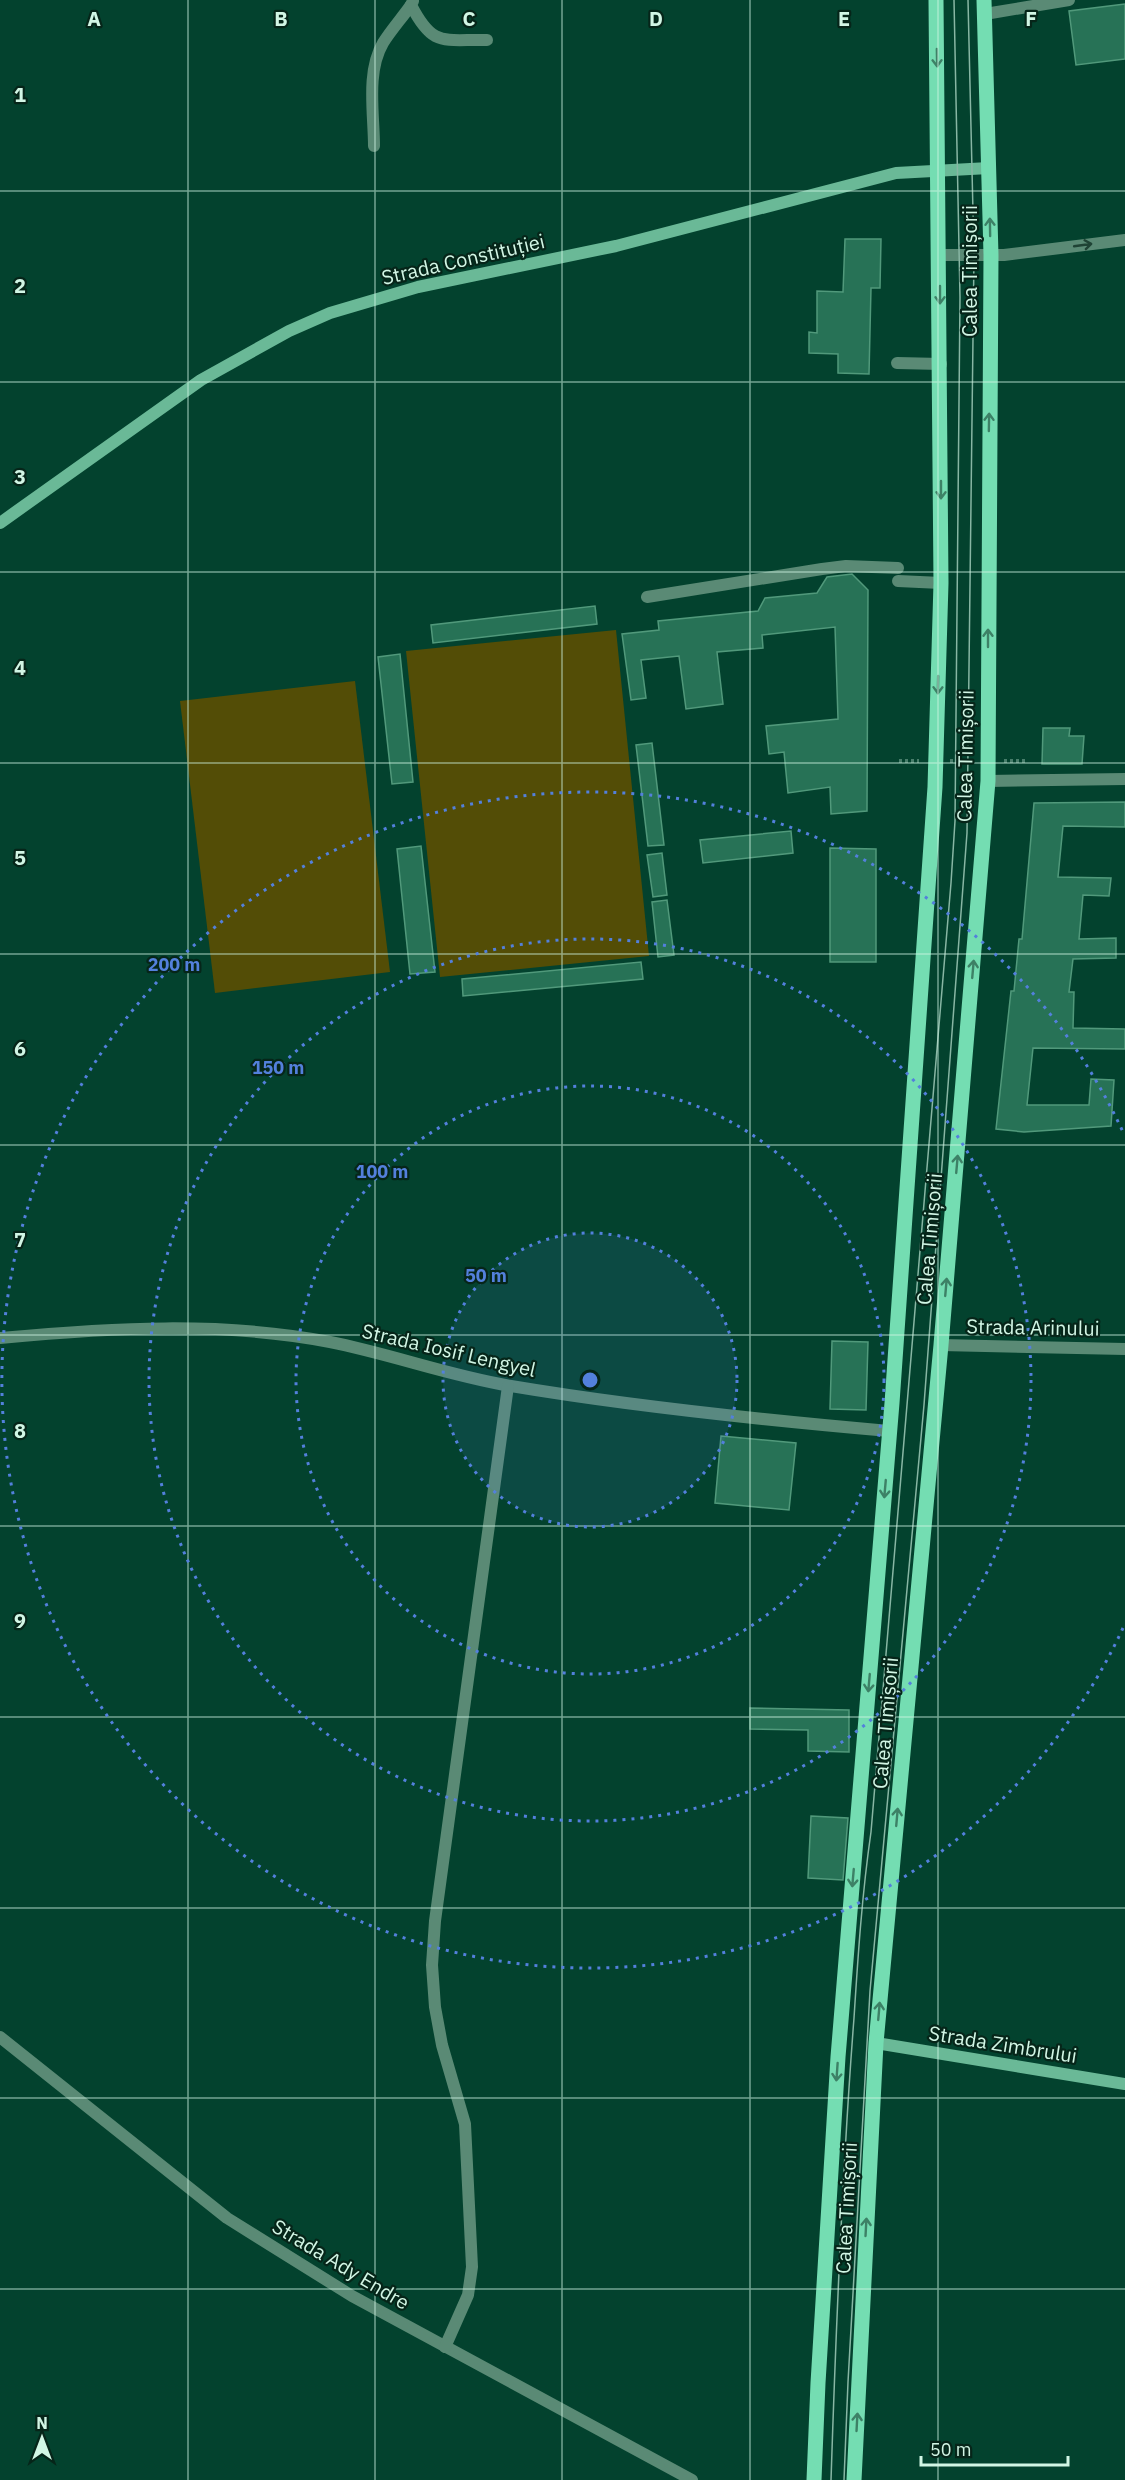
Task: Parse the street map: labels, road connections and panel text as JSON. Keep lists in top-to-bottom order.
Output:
{
  "streets": {
    "main road": ["Calea Timișorii"],
    "street": [
      "Strada Constituției",
      "Strada Arinului",
      "Strada Iosif Lengyel",
      "Strada Zimbrului",
      "Strada Ady Endre"
    ]
  },
  "crossings": [
    ["Strada Constituției", "Calea Timișorii"],
    ["Calea Timișorii", "Strada Arinului"],
    ["Calea Timișorii", "Strada Iosif Lengyel"],
    ["Calea Timișorii", "Strada Zimbrului"]
  ],
  "scale_bar": "50 m",
  "north": "top",
  "grid": {
    "columns": [
      "A",
      "B",
      "C",
      "D",
      "E",
      "F"
    ],
    "rows": [
      "1",
      "2",
      "3",
      "4",
      "5",
      "6",
      "7",
      "8",
      "9"
    ]
  },
  "rings": [
    "200 m",
    "150 m",
    "100 m",
    "50 m"
  ]
}
